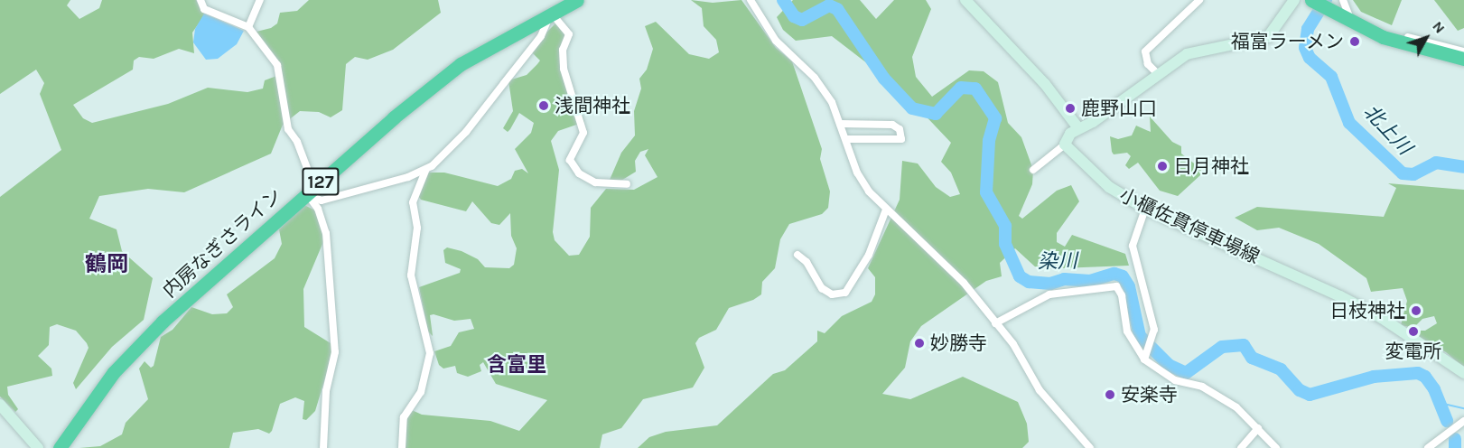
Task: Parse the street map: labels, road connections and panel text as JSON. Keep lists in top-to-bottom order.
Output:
{
  "streets": {
    "highway": ["127", "内房なぎさライン"],
    "main road": ["小櫃佐貫停車場線"]
  },
  "districts": ["鶴岡", "含富里"],
  "water": ["北上川", "染川"],
  "places": [
    "福富ラーメン",
    "浅間神社",
    "鹿野山口",
    "日月神社",
    "日枝神社",
    "変電所",
    "妙勝寺",
    "安楽寺"
  ],
  "north": "top right"
}
